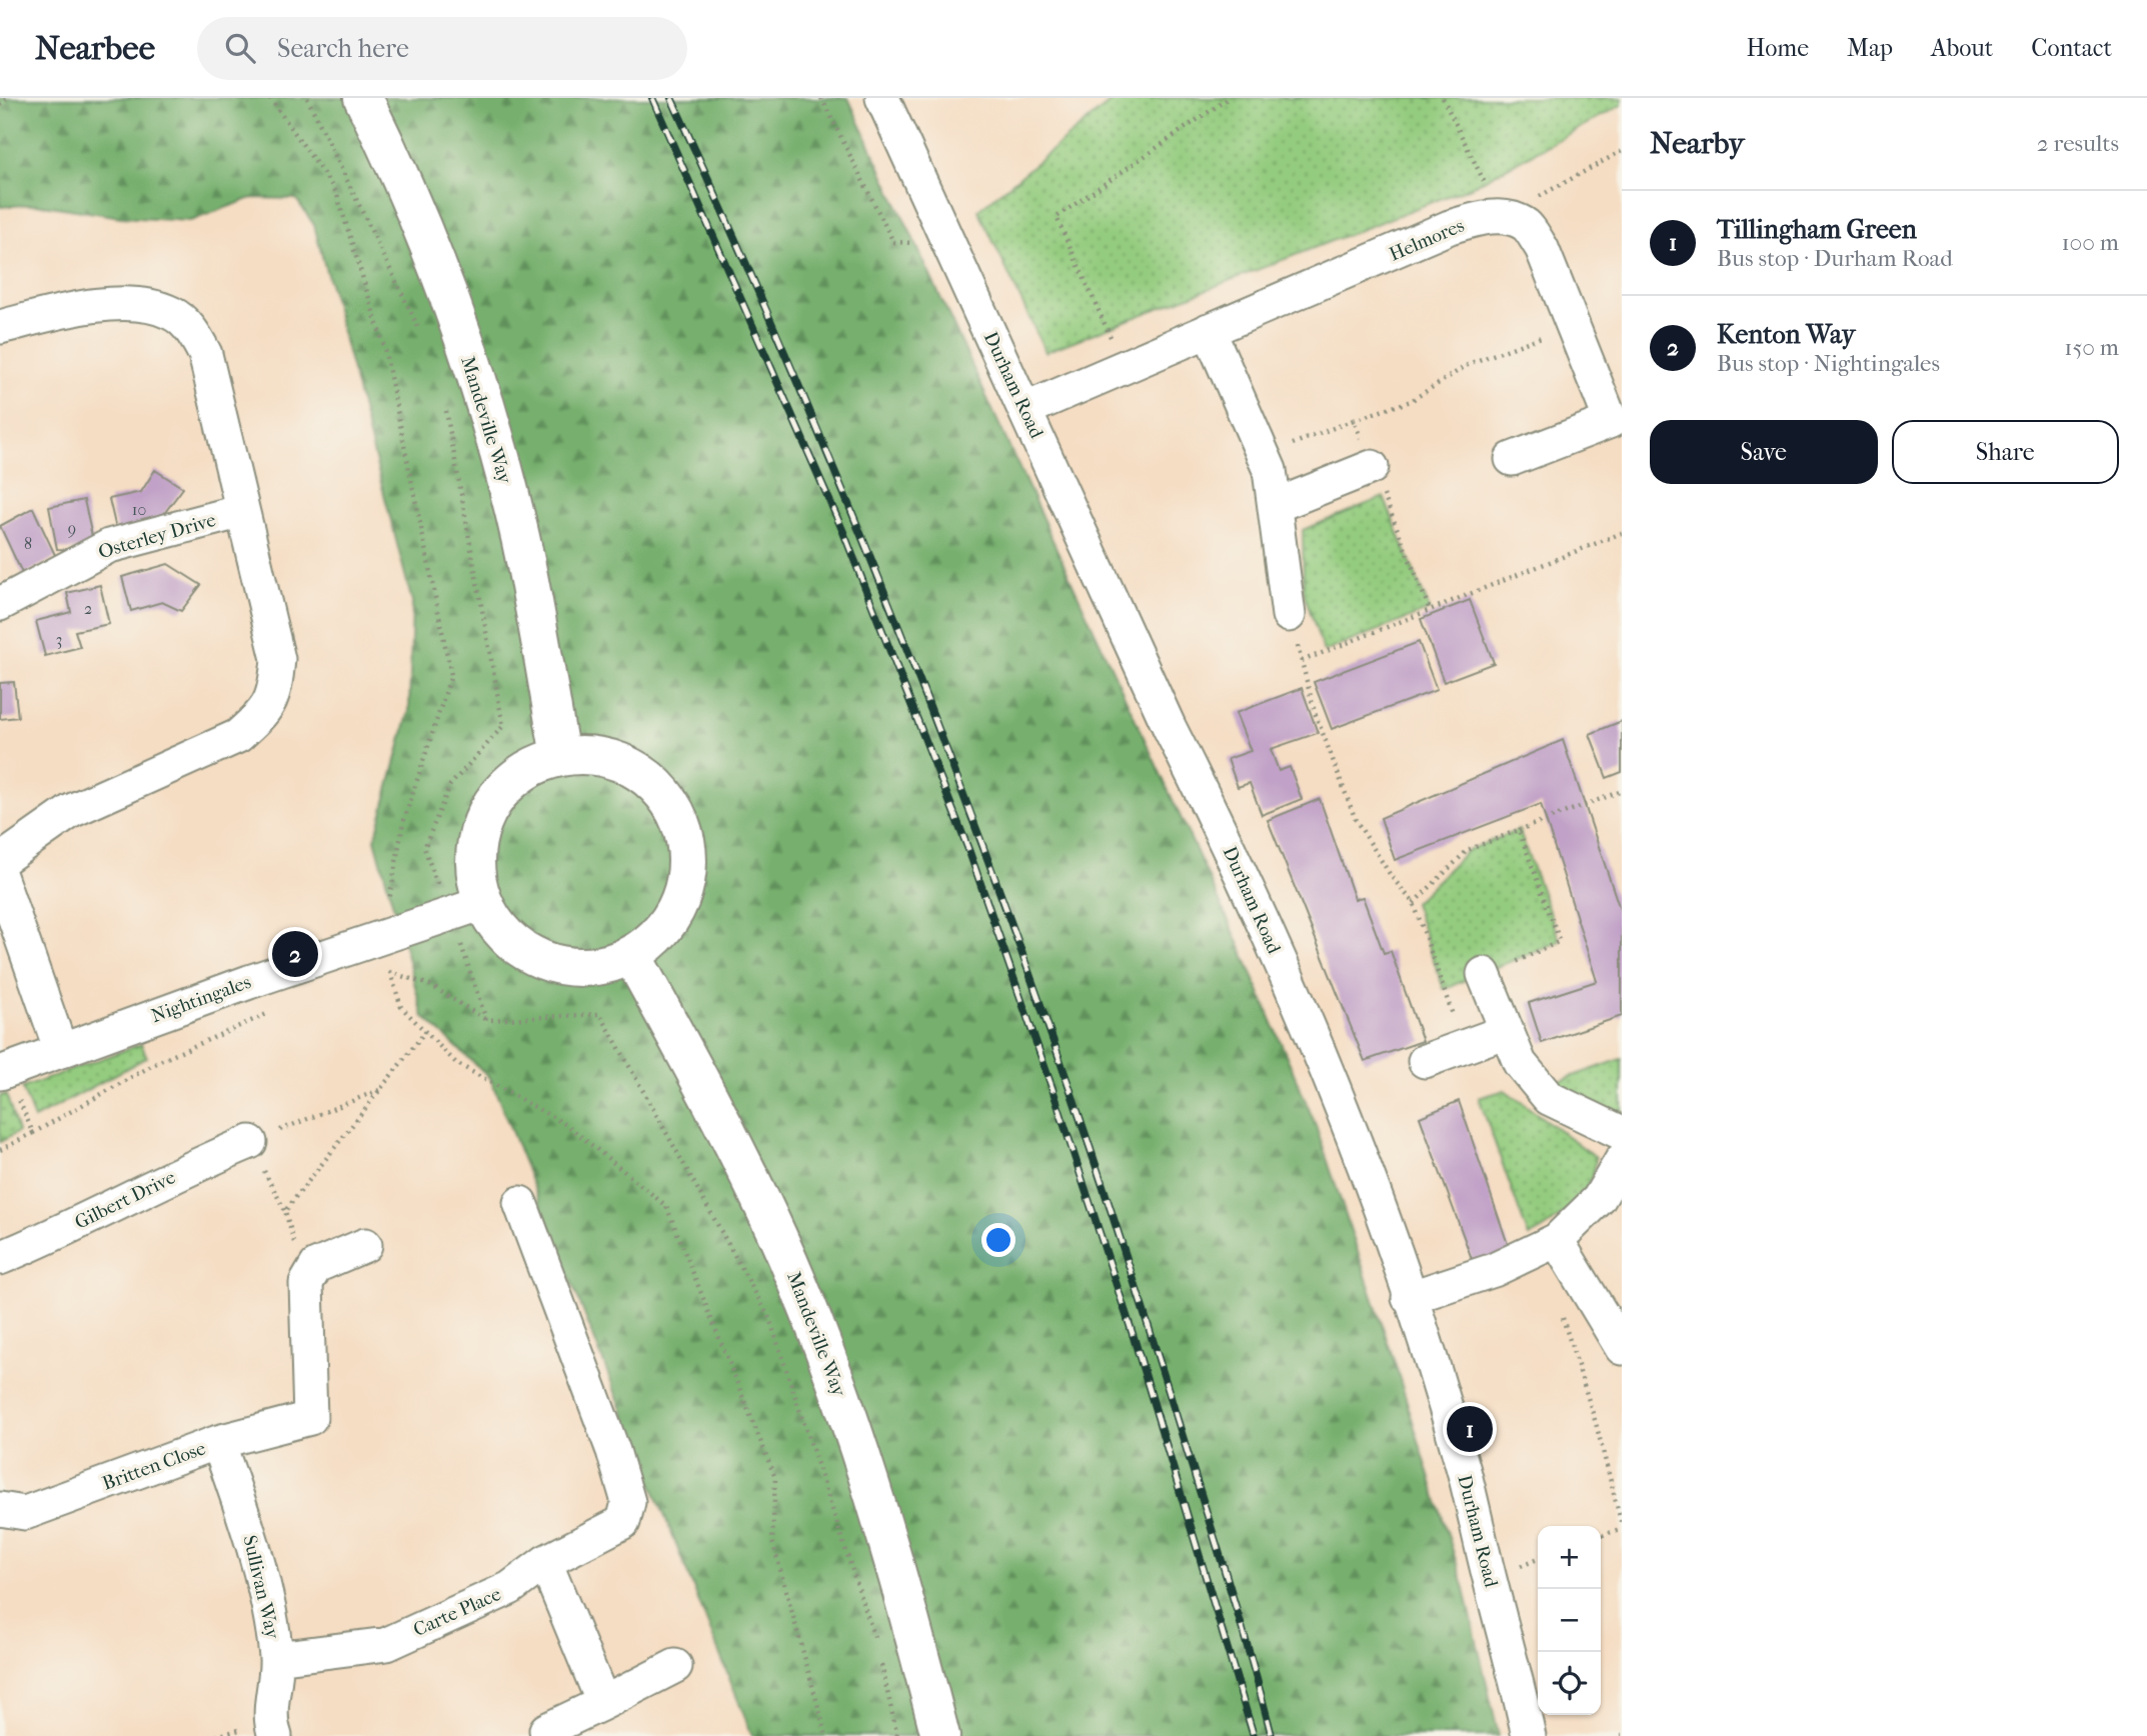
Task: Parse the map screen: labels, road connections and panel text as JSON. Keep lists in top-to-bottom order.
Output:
{
  "streets": {
    "main road": ["Mandeville Way"],
    "street": [
      "Helmores",
      "Durham Road",
      "Osterley Drive",
      "Nightingales",
      "Gilbert Drive",
      "Britten Close",
      "Sullivan Way",
      "Carte Place"
    ]
  },
  "crossings": [
    ["Helmores", "Durham Road"],
    ["Mandeville Way", "Nightingales"],
    ["Britten Close", "Sullivan Way"],
    ["Sullivan Way", "Carte Place"]
  ],
  "house_numbers": [
    "10",
    "9",
    "8",
    "2",
    "3"
  ],
  "page": {
    "header": "Nearbee",
    "search": "Search here",
    "nav": [
      "Home",
      "Map",
      "About",
      "Contact"
    ],
    "heading": ["Nearby", "2 results"],
    "list": [
      {
        "mark": "1",
        "name": "Tillingham Green",
        "note": "Bus stop · Durham Road",
        "value": "100 m"
      },
      {
        "mark": "2",
        "name": "Kenton Way",
        "note": "Bus stop · Nightingales",
        "value": "150 m"
      }
    ],
    "buttons": ["Save", "Share"],
    "pins": ["2", "1"],
    "map_buttons": ["+", "−"]
  }
}
